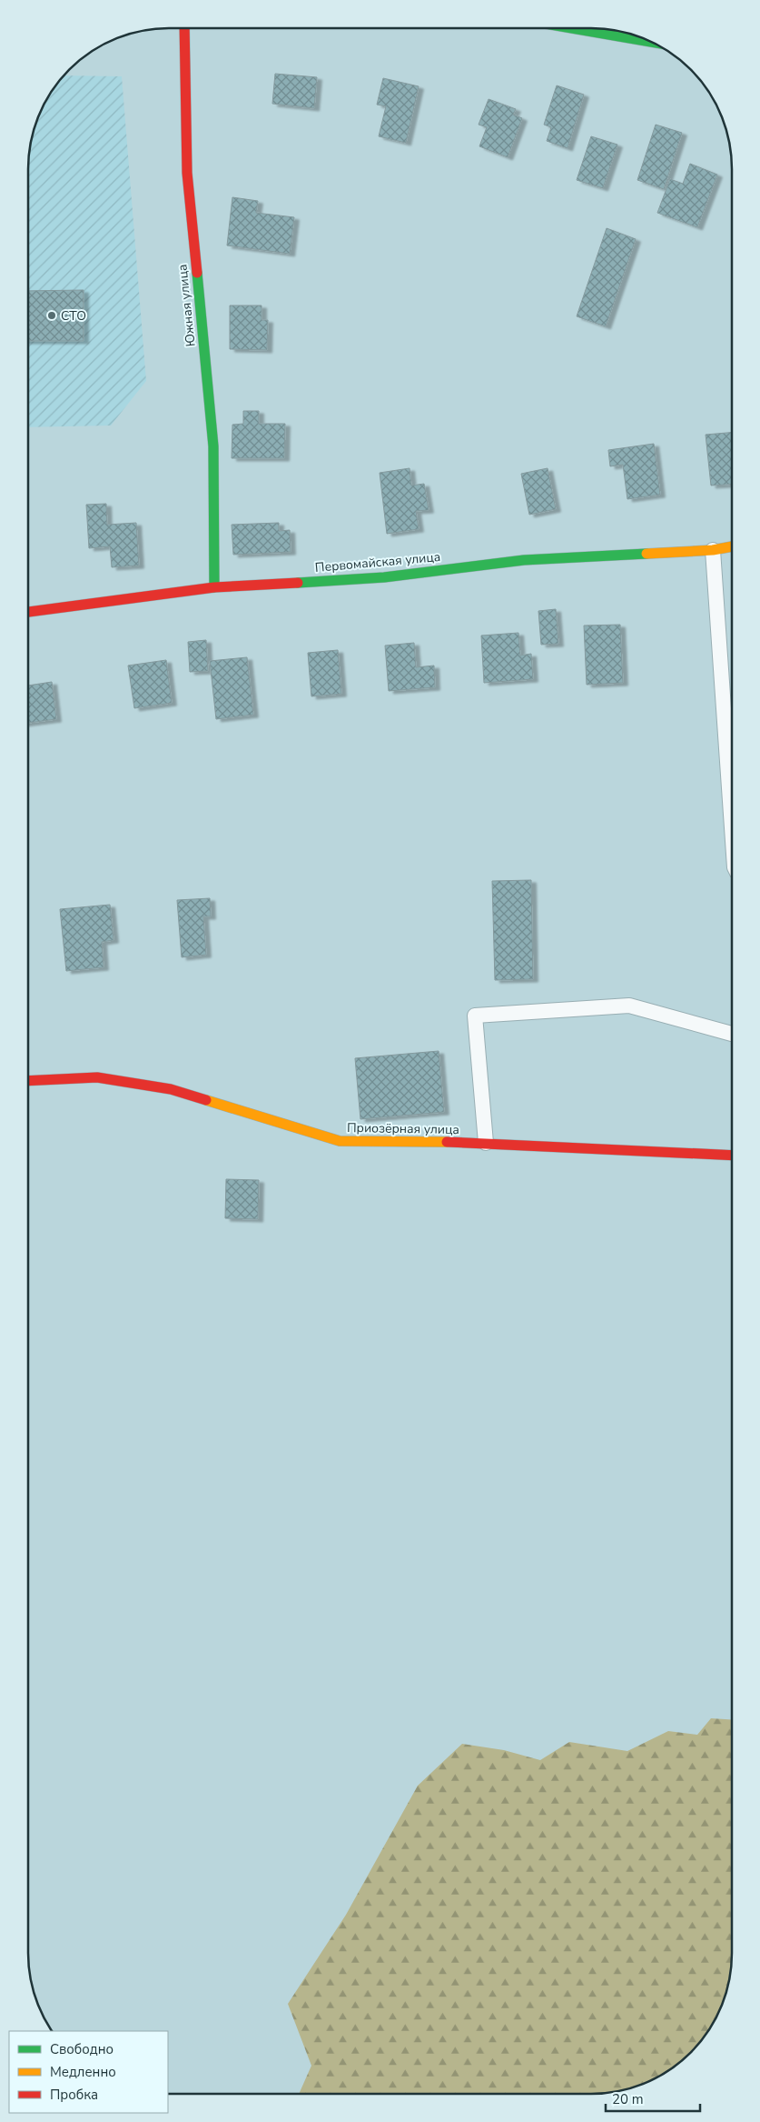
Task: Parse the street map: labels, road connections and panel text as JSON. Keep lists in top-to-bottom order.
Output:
{
  "streets": {
    "street": ["Южная улица", "Первомайская улица", "Приозёрная улица"]
  },
  "crossings": [
    ["Южная улица", "Первомайская улица"]
  ],
  "places": ["СТО"],
  "legend": ["Свободно", "Медленно", "Пробка"],
  "scale_bar": "20 m"
}
